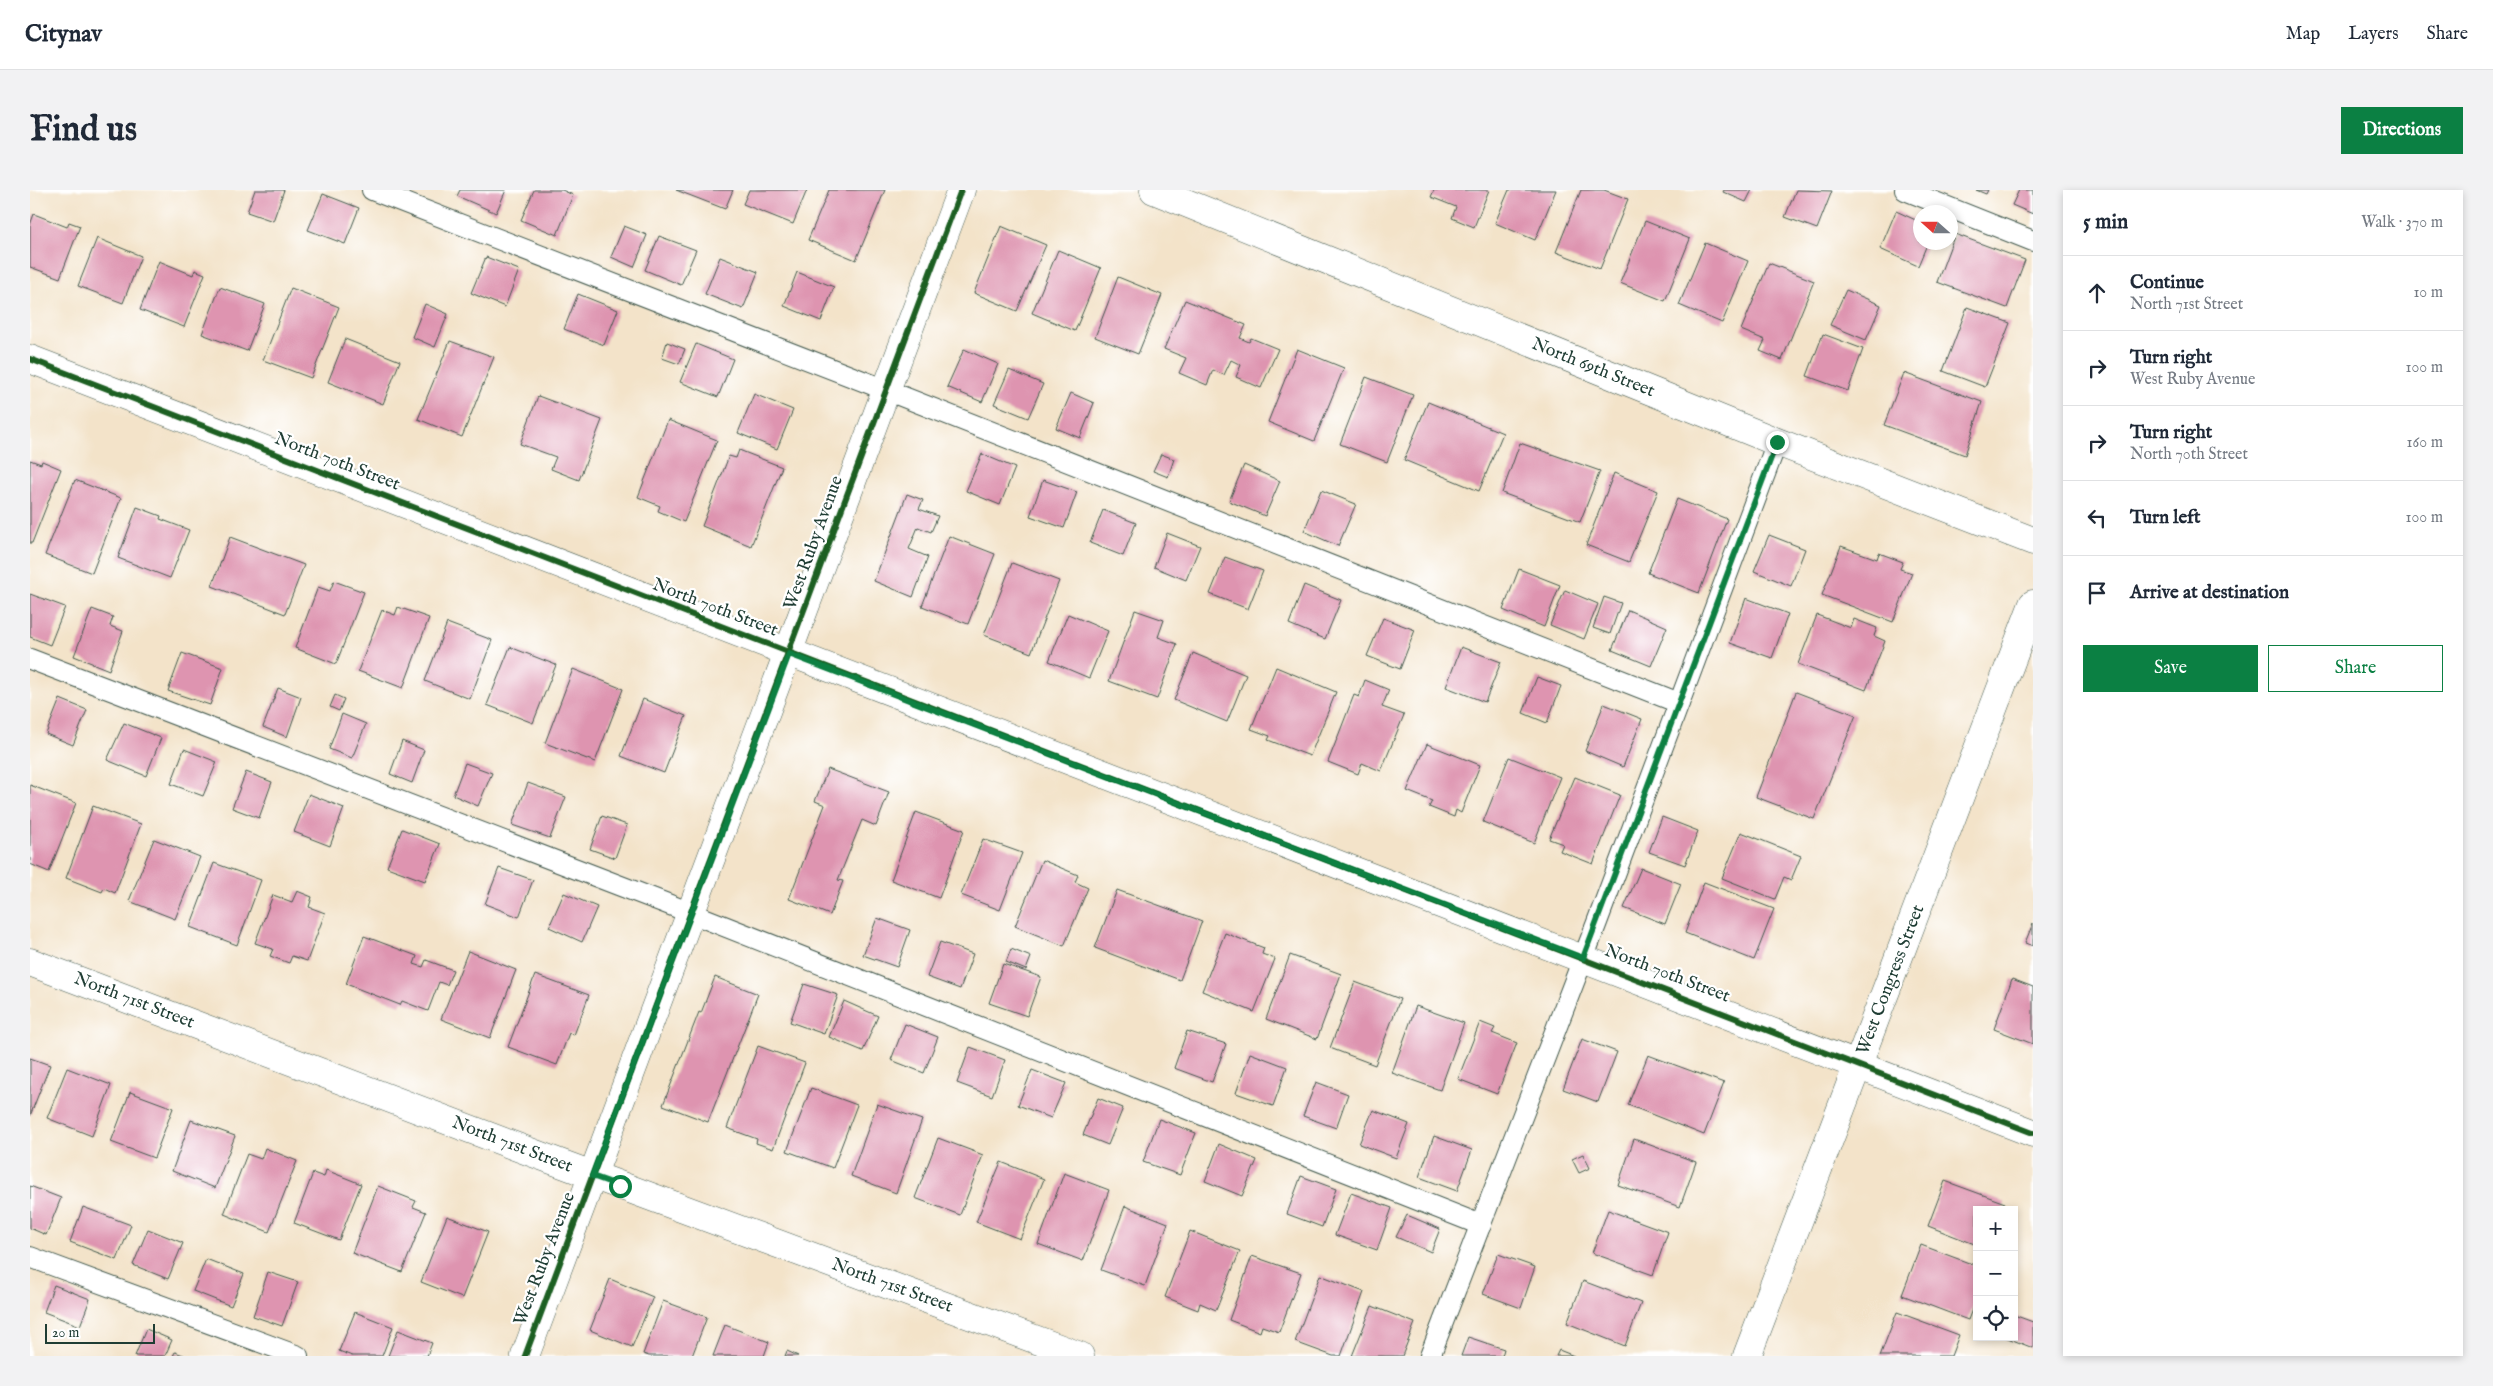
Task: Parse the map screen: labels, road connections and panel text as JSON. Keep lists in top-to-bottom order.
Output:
{
  "streets": {
    "street": [
      "North 69th Street",
      "North 70th Street",
      "West Ruby Avenue",
      "West Congress Street",
      "North 71st Street"
    ]
  },
  "crossings": [
    ["North 70th Street", "West Ruby Avenue"],
    ["North 70th Street", "West Congress Street"],
    ["West Ruby Avenue", "North 71st Street"]
  ],
  "scale_bar": "20 m",
  "north": "left",
  "page": {
    "header": "Citynav",
    "nav": ["Map", "Layers", "Share"],
    "buttons": [
      "Directions",
      ["Save", "Share"]
    ],
    "title": "Find us",
    "heading": ["5 min", "Walk · 370 m"],
    "list": [
      ["Continue", "North 71st Street", "10 m"],
      ["Turn right", "West Ruby Avenue", "100 m"],
      ["Turn right", "North 70th Street", "160 m"],
      ["Turn left", "100 m"],
      "Arrive at destination"
    ],
    "map_buttons": ["+", "−"],
    "scale": "20 m"
  }
}
